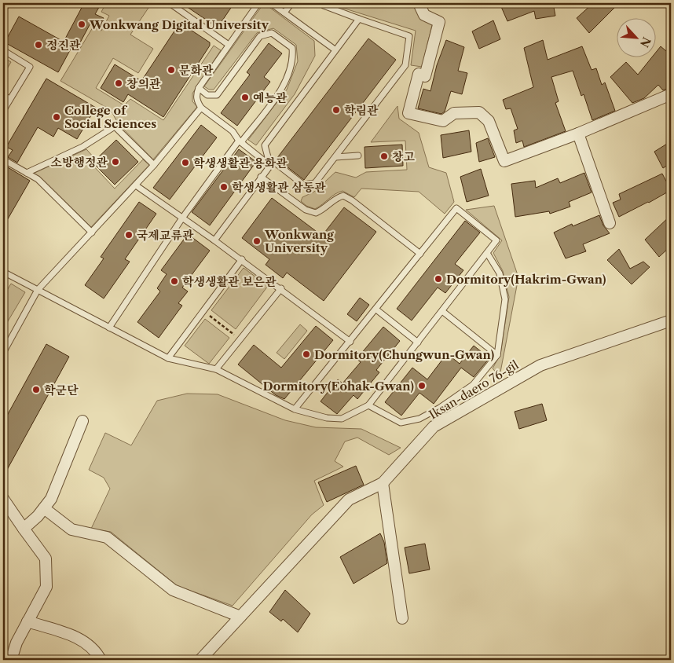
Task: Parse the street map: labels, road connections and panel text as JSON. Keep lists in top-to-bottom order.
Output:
{
  "streets": {
    "street": ["Iksan-daero 76-gil"]
  },
  "places": [
    "Wonkwang Digital University",
    "정진관",
    "문화관",
    "창의관",
    "예능관",
    "학림관",
    "College of Social Sciences",
    "창고",
    "소방행정관",
    "학생생활관 용화관",
    "학생생활관 삼동관",
    "국제교류관",
    "Wonkwang University",
    "Dormitory(Hakrim-Gwan)",
    "학생생활관 보은관",
    "Dormitory(Chungwun-Gwan)",
    "Dormitory(Eohak-Gwan)",
    "학군단"
  ],
  "north": "bottom right"
}
